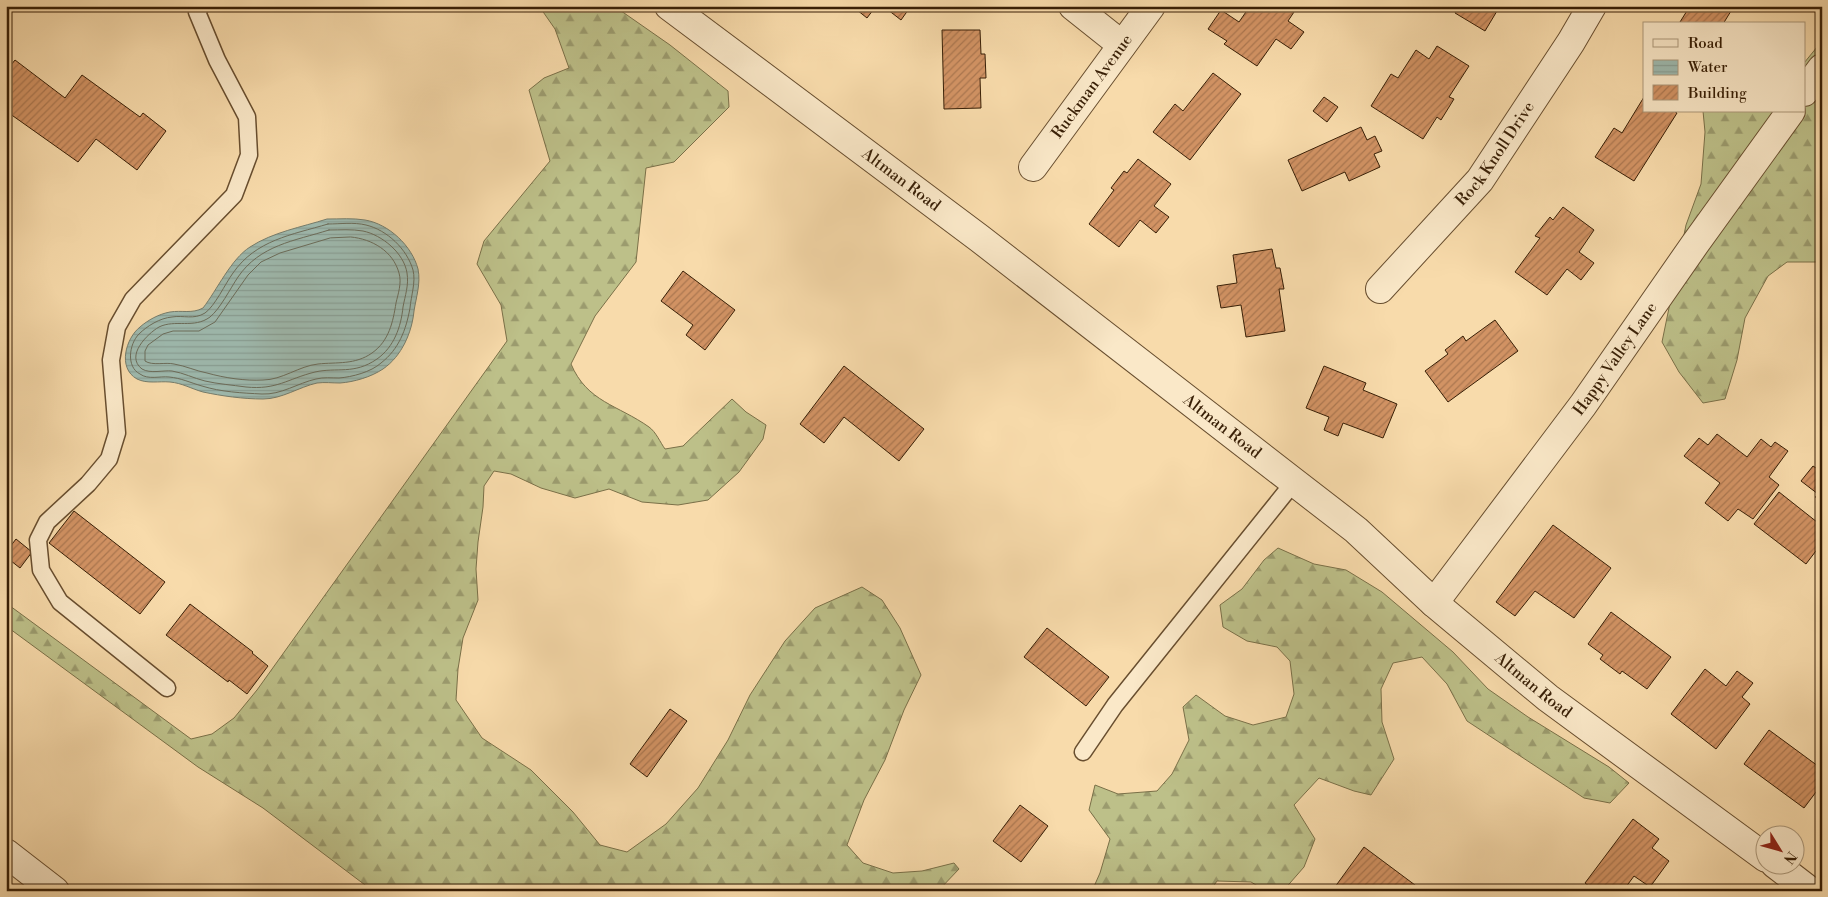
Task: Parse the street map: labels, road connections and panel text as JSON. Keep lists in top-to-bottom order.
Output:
{
  "streets": {
    "street": [
      "Ruckman Avenue",
      "Rock Knoll Drive",
      "Altman Road",
      "Happy Valley Lane"
    ]
  },
  "crossings": [
    ["Altman Road", "Happy Valley Lane"]
  ],
  "legend": ["Road", "Water", "Building"],
  "north": "bottom right"
}
